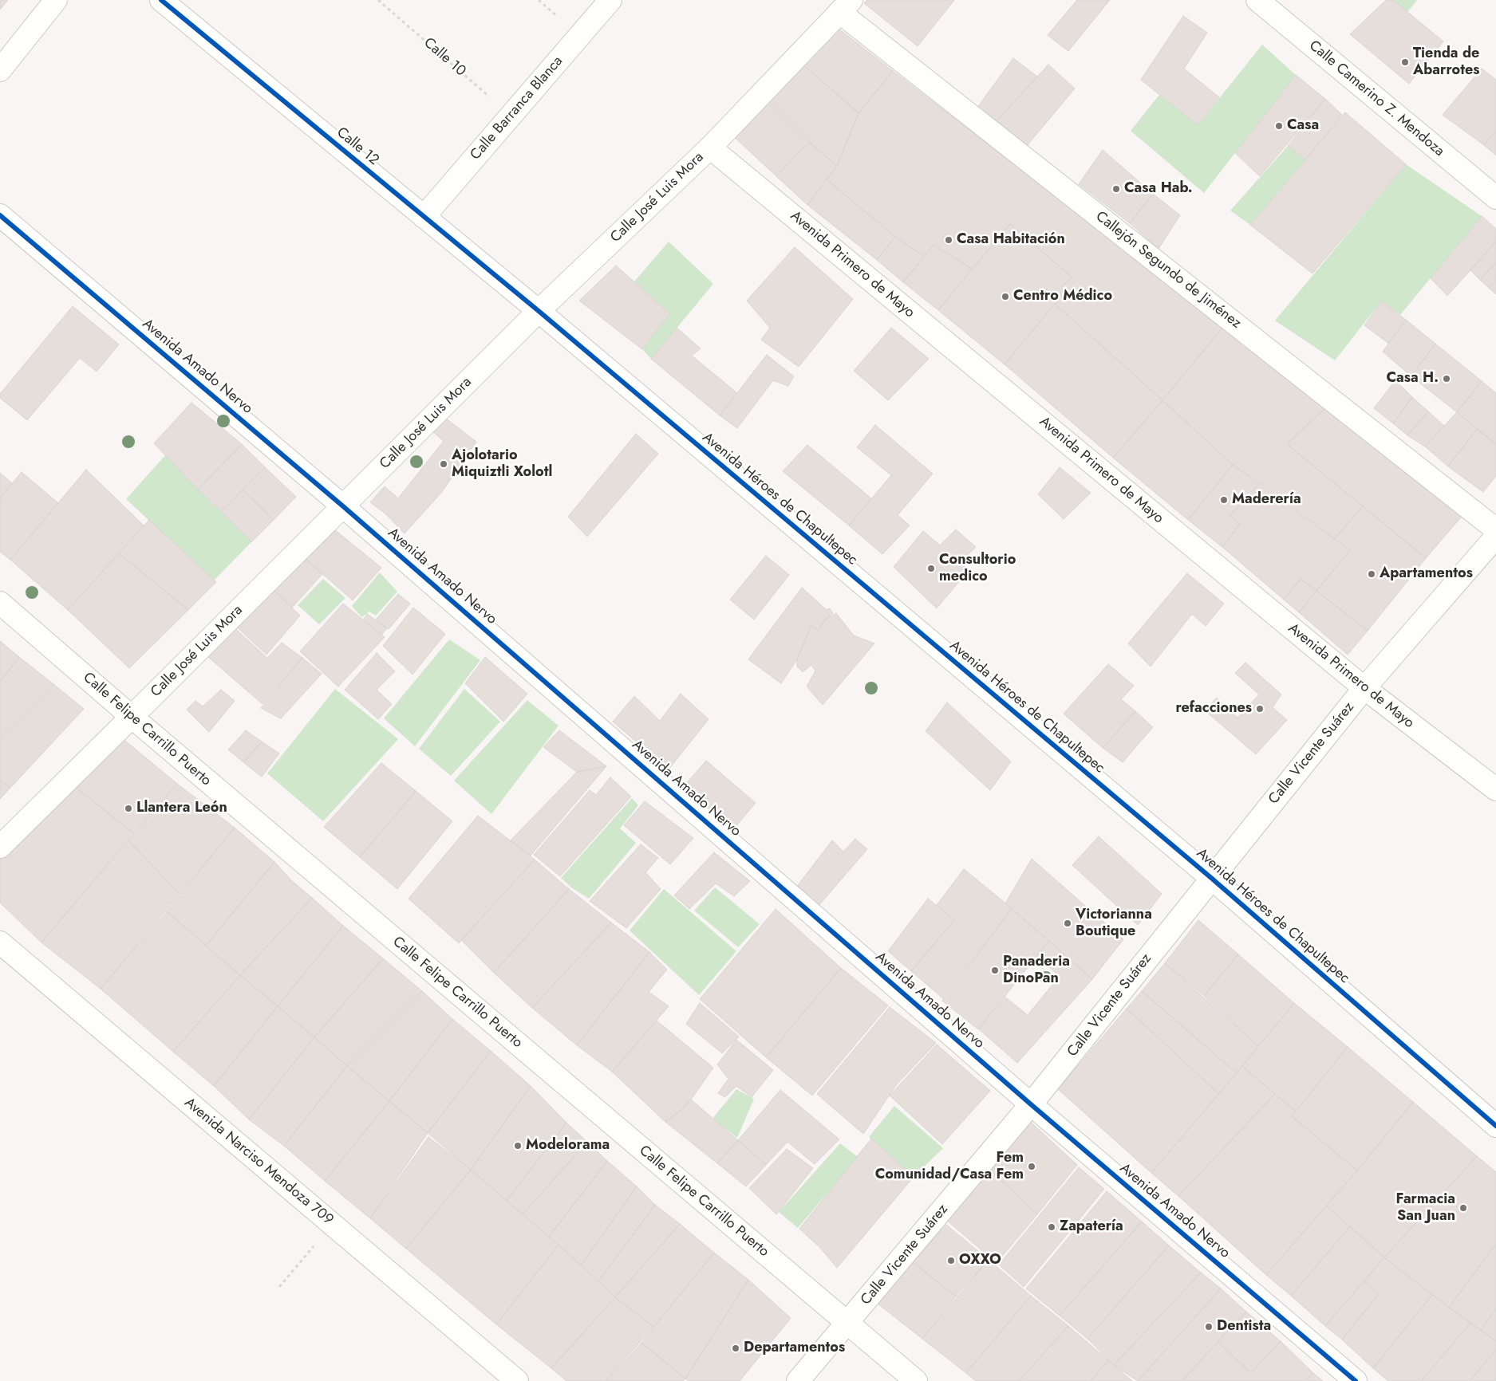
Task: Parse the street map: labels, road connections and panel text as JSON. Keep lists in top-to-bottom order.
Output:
{
  "streets": {
    "street": [
      "Calle Camerino Z. Mendoza",
      "Calle Barranca Blanca",
      "Calle 12",
      "Calle José Luis Mora",
      "Avenida Primero de Mayo",
      "Callejón Segundo de Jiménez",
      "Avenida Amado Nervo",
      "Avenida Héroes de Chapultepec",
      "Calle Felipe Carrillo Puerto",
      "Calle Vicente Suárez",
      "Avenida Narciso Mendoza 709"
    ],
    "path": ["Calle 10"]
  },
  "crossings": [
    ["Calle 10", "Calle Barranca Blanca"],
    ["Calle Barranca Blanca", "Calle 12"],
    ["Calle 12", "Calle José Luis Mora"],
    ["Calle 12", "Avenida Héroes de Chapultepec"],
    ["Calle José Luis Mora", "Avenida Primero de Mayo"],
    ["Calle José Luis Mora", "Callejón Segundo de Jiménez"],
    ["Calle José Luis Mora", "Avenida Amado Nervo"],
    ["Calle José Luis Mora", "Avenida Héroes de Chapultepec"],
    ["Calle José Luis Mora", "Calle Felipe Carrillo Puerto"],
    ["Avenida Primero de Mayo", "Calle Vicente Suárez"],
    ["Avenida Amado Nervo", "Calle Vicente Suárez"],
    ["Avenida Héroes de Chapultepec", "Calle Vicente Suárez"],
    ["Calle Felipe Carrillo Puerto", "Calle Vicente Suárez"]
  ],
  "places": [
    "Tienda de Abarrotes",
    "Casa",
    "Casa Hab.",
    "Casa Habitación",
    "Centro Médico",
    "Casa H.",
    "Ajolotario Miquiztli Xolotl",
    "Maderería",
    "Consultorio medico",
    "Apartamentos",
    "refacciones",
    "Llantera León",
    "Victorianna Boutique",
    "Panaderia DinoPan",
    "Modelorama",
    "Fem Comunidad/Casa Fem",
    "Farmacia San Juan",
    "Zapatería",
    "OXXO",
    "Dentista",
    "Departamentos"
  ]
}
